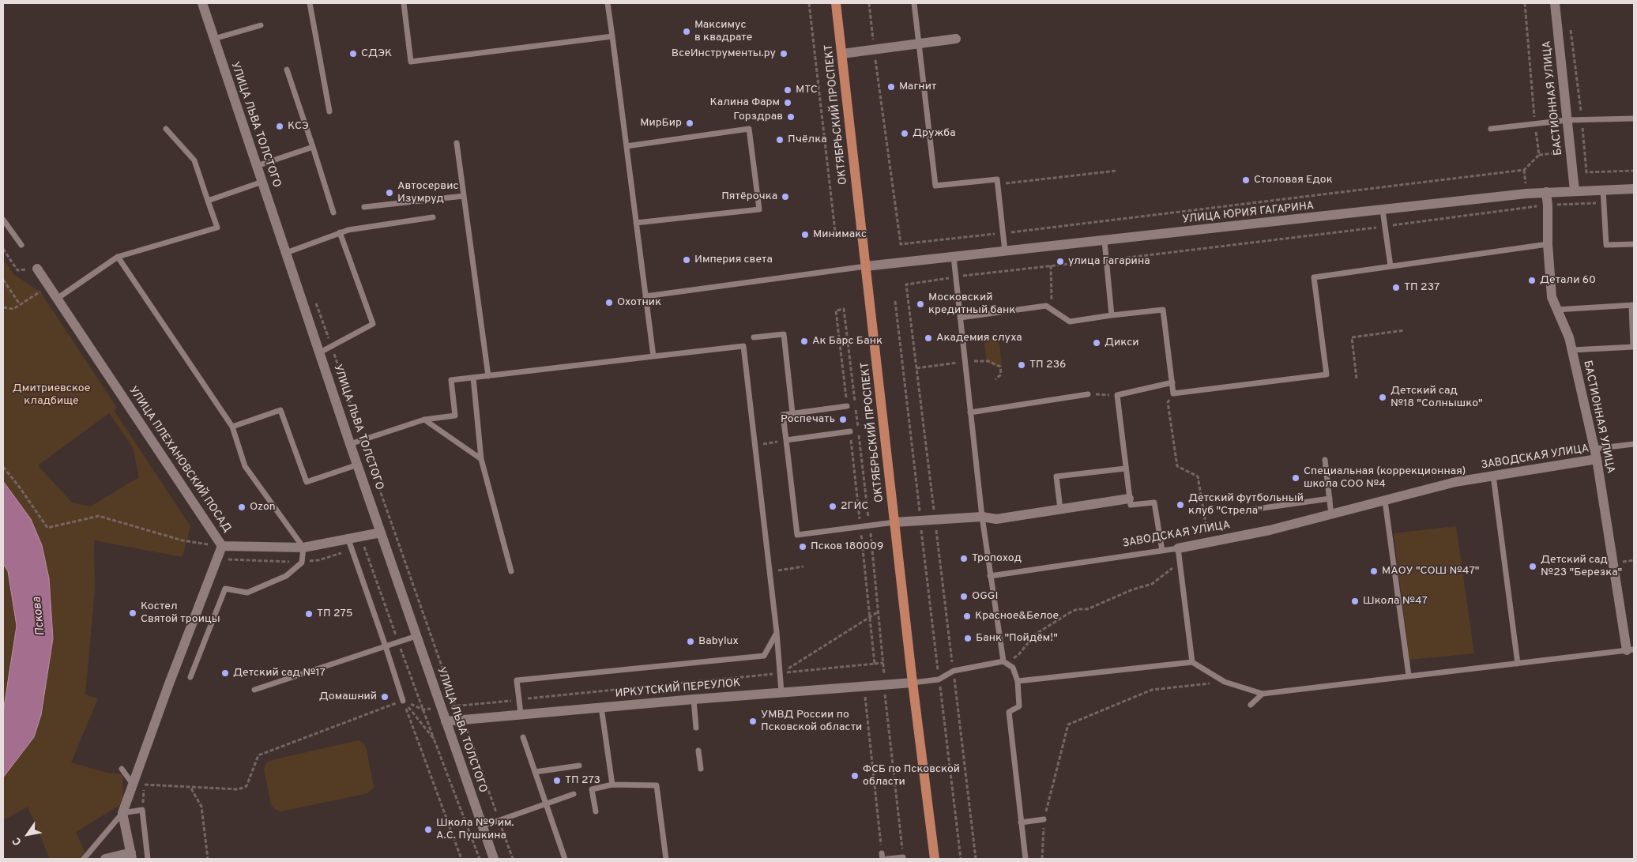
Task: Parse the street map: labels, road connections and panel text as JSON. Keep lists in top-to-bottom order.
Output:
{
  "streets": {
    "main road": ["ОКТЯБРЬСКИЙ ПРОСПЕКТ"],
    "street": [
      "БАСТИОННАЯ УЛИЦА",
      "УЛИЦА ЛЬВА ТОЛСТОГО",
      "УЛИЦА ЮРИЯ ГАГАРИНА",
      "ЗАВОДСКАЯ УЛИЦА",
      "УЛИЦА ПЛЕХАНОВСКИЙ ПОСАД",
      "ИРКУТСКИЙ ПЕРЕУЛОК"
    ]
  },
  "crossings": [
    ["БАСТИОННАЯ УЛИЦА", "УЛИЦА ЮРИЯ ГАГАРИНА"],
    ["БАСТИОННАЯ УЛИЦА", "ЗАВОДСКАЯ УЛИЦА"],
    ["ОКТЯБРЬСКИЙ ПРОСПЕКТ", "УЛИЦА ЮРИЯ ГАГАРИНА"],
    ["ОКТЯБРЬСКИЙ ПРОСПЕКТ", "ИРКУТСКИЙ ПЕРЕУЛОК"],
    ["УЛИЦА ЛЬВА ТОЛСТОГО", "ИРКУТСКИЙ ПЕРЕУЛОК"]
  ],
  "water": ["Пскова"],
  "parks": ["Дмитриевское кладбище"],
  "places": [
    "Максимус в квадрате",
    "СДЭК",
    "ВсеИнструменты.ру",
    "Магнит",
    "МТС",
    "Калина Фарм",
    "Горздрав",
    "МирБир",
    "КСЭ",
    "Дружба",
    "Пчёлка",
    "Столовая Едок",
    "Автосервис Изумруд",
    "Пятёрочка",
    "Минимакс",
    "Империя света",
    "улица Гагарина",
    "Детали 60",
    "ТП 237",
    "Охотник",
    "Московский кредитный банк",
    "Академия слуха",
    "Ак Барс Банк",
    "Дикси",
    "ТП 236",
    "Детский сад №18 \"Солнышко\"",
    "Роспечать",
    "Специальная (коррекционная) школа СОО №4",
    "Детский футбольный клуб \"Стрела\"",
    "2ГИС",
    "Ozon",
    "Псков 180009",
    "Тропоход",
    "Детский сад №23 \"Березка\"",
    "МАОУ \"СОШ №47\"",
    "OGGI",
    "Школа №47",
    "Костел Святой троицы",
    "ТП 275",
    "Красное&Белое",
    "Банк \"Пойдём!\"",
    "Babylux",
    "Детский сад №17",
    "Домашний",
    "УМВД России по Псковской области",
    "ФСБ по Псковской области",
    "ТП 273",
    "Школа №9 им. А.С. Пушкина"
  ],
  "north": "bottom left"
}
